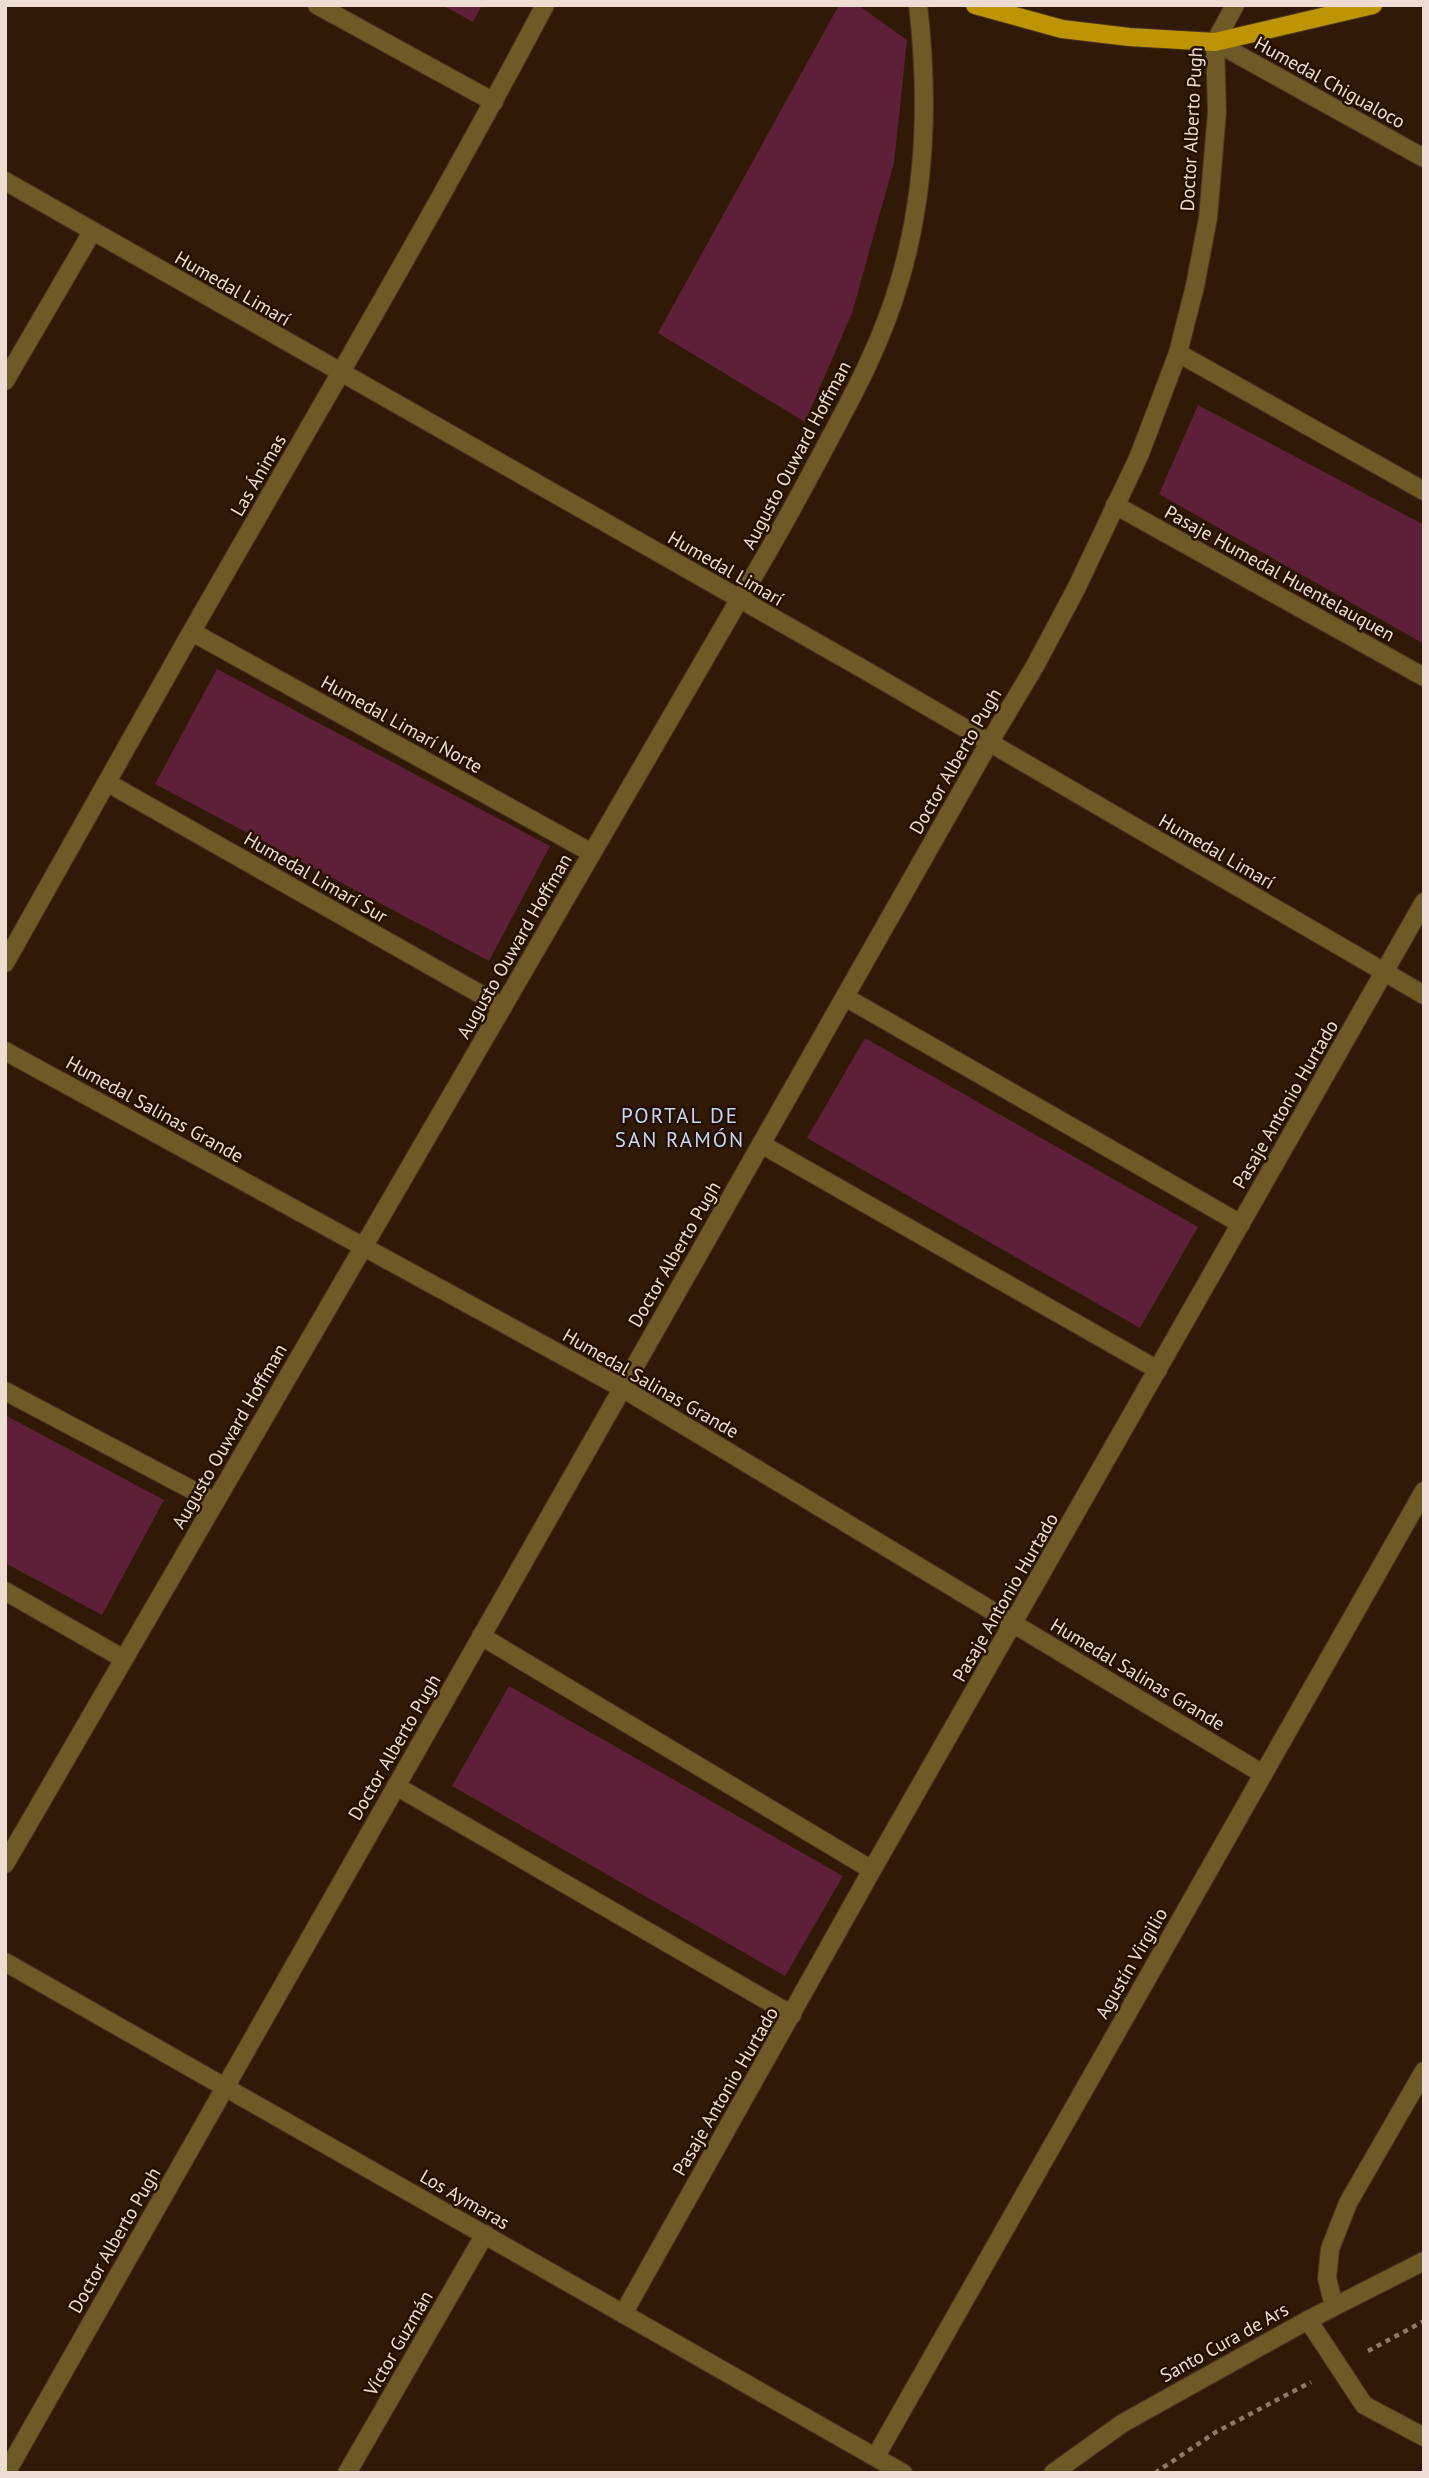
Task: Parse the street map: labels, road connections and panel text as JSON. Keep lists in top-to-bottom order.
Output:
{
  "streets": {
    "street": [
      "Humedal Chigualoco",
      "Doctor Alberto Pugh",
      "Humedal Limarí",
      "Augusto Ouward Hoffman",
      "Las Ánimas",
      "Pasaje Humedal Huentelauquen",
      "Humedal Limarí Norte",
      "Humedal Limarí Sur",
      "Pasaje Antonio Hurtado",
      "Humedal Salinas Grande",
      "Agustín Virgilio",
      "Los Aymaras",
      "Santo Cura de Ars",
      "Víctor Guzmán"
    ]
  },
  "crossings": [
    ["Humedal Chigualoco", "Doctor Alberto Pugh"],
    ["Doctor Alberto Pugh", "Humedal Limarí"],
    ["Doctor Alberto Pugh", "Pasaje Humedal Huentelauquen"],
    ["Doctor Alberto Pugh", "Humedal Salinas Grande"],
    ["Doctor Alberto Pugh", "Los Aymaras"],
    ["Humedal Limarí", "Augusto Ouward Hoffman"],
    ["Humedal Limarí", "Las Ánimas"],
    ["Humedal Limarí", "Pasaje Antonio Hurtado"],
    ["Augusto Ouward Hoffman", "Humedal Limarí Norte"],
    ["Augusto Ouward Hoffman", "Humedal Limarí Sur"],
    ["Augusto Ouward Hoffman", "Humedal Salinas Grande"],
    ["Las Ánimas", "Humedal Limarí Norte"],
    ["Las Ánimas", "Humedal Limarí Sur"],
    ["Pasaje Antonio Hurtado", "Humedal Salinas Grande"],
    ["Pasaje Antonio Hurtado", "Los Aymaras"],
    ["Humedal Salinas Grande", "Agustín Virgilio"],
    ["Agustín Virgilio", "Los Aymaras"],
    ["Los Aymaras", "Víctor Guzmán"]
  ],
  "districts": ["PORTAL DE SAN RAMÓN"]
}
